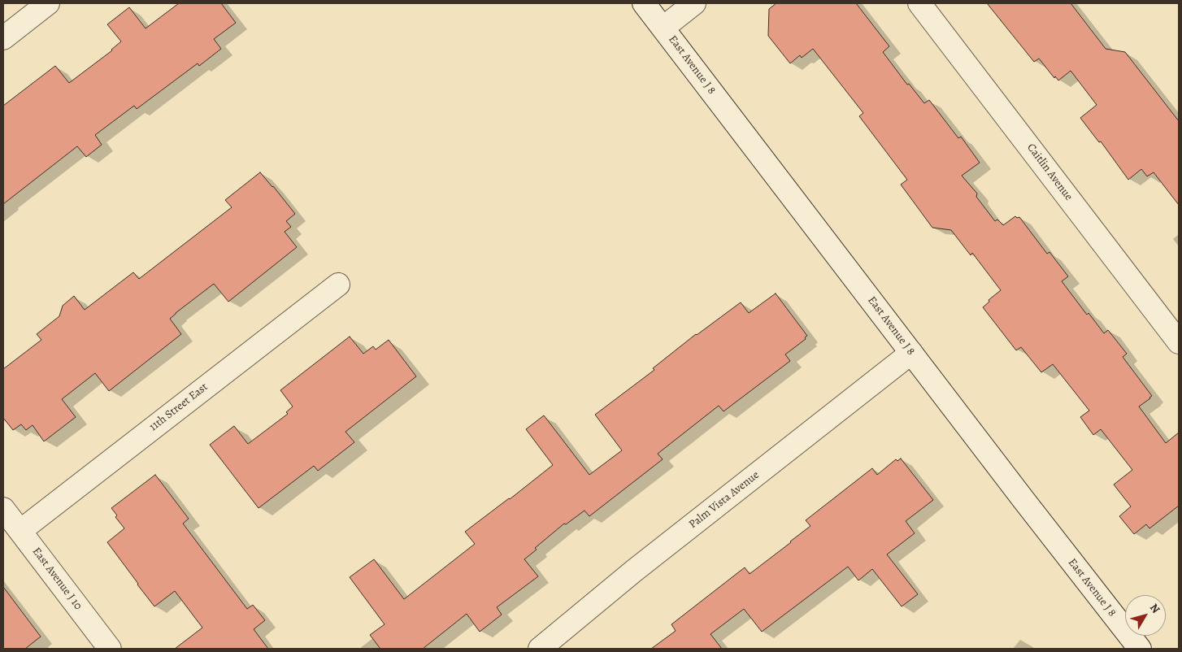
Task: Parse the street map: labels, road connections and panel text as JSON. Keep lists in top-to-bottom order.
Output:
{
  "streets": {
    "street": [
      "East Avenue J 8",
      "Caitlin Avenue",
      "11th Street East",
      "Palm Vista Avenue",
      "East Avenue J 10"
    ]
  },
  "crossings": [
    ["East Avenue J 8", "Palm Vista Avenue"],
    ["11th Street East", "East Avenue J 10"]
  ],
  "north": "top right"
}
